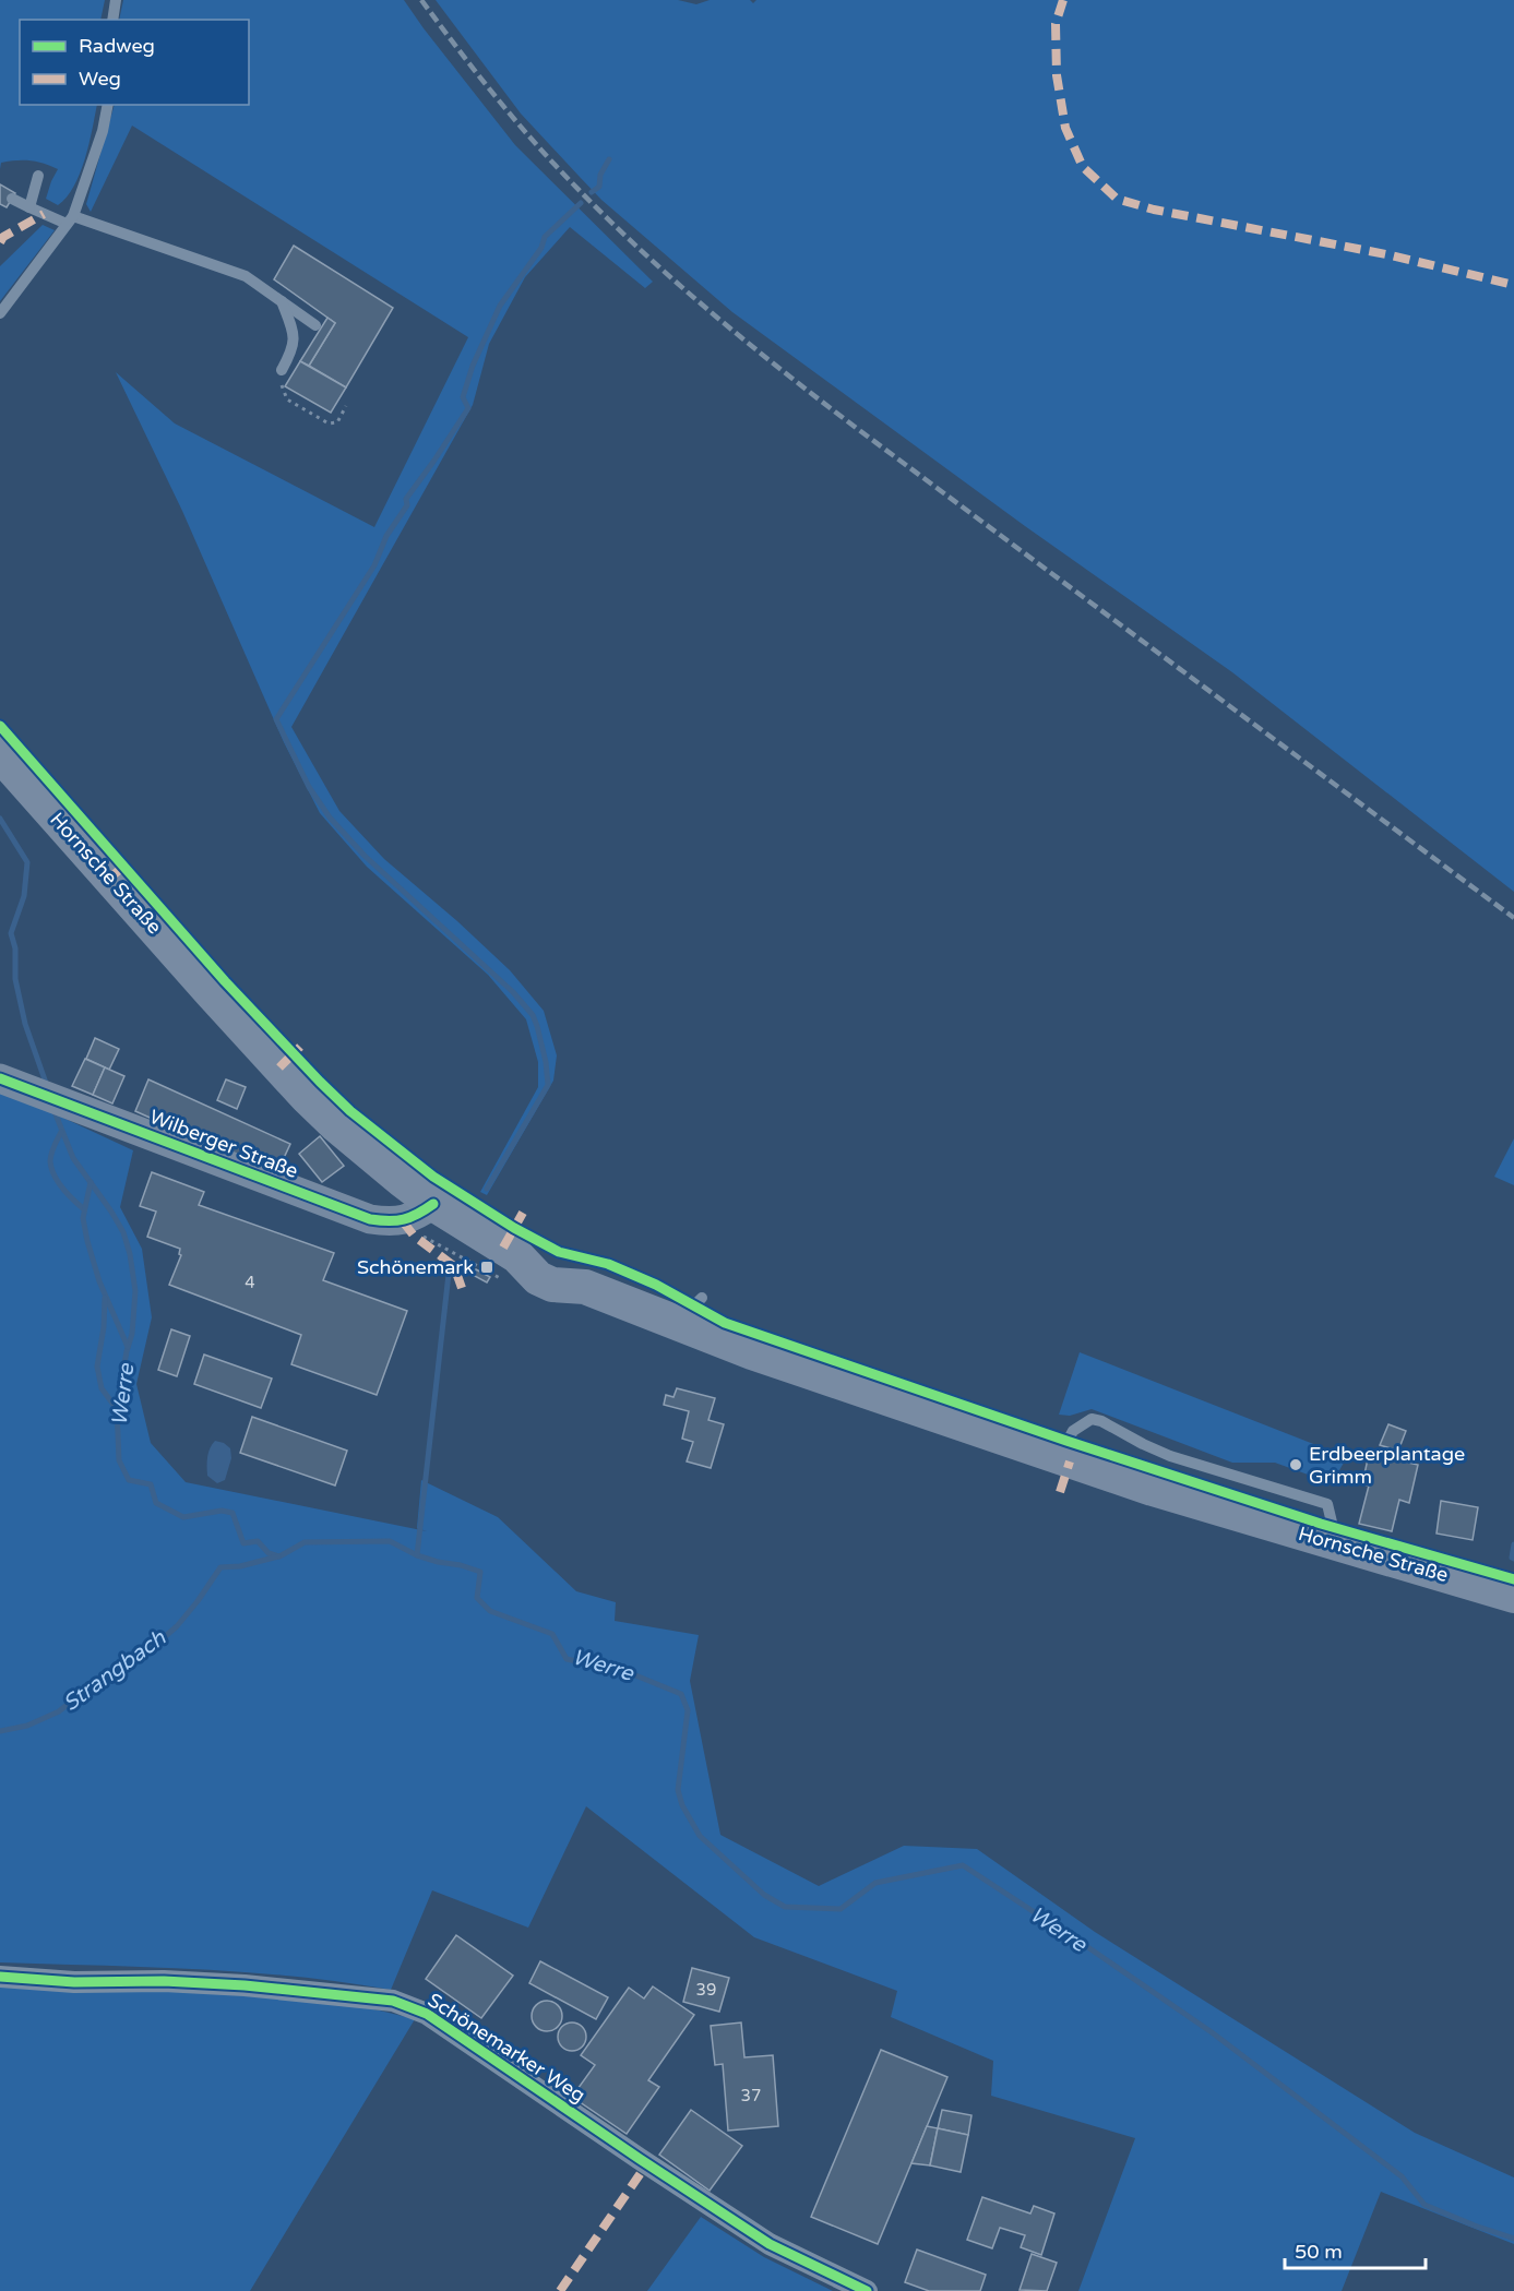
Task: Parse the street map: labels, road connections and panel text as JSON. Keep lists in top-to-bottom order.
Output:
{
  "streets": {
    "main road": ["Hornsche Straße"],
    "street": ["Wilberger Straße", "Schönemarker Weg"]
  },
  "crossings": [
    ["Hornsche Straße", "Wilberger Straße"]
  ],
  "water": ["Werre", "Strangbach"],
  "places": {
    "transit": ["Schönemark"],
    "other": ["Erdbeerplantage Grimm"]
  },
  "house_numbers": ["4", "39", "37"],
  "legend": ["Radweg", "Weg"],
  "scale_bar": "50 m"
}
